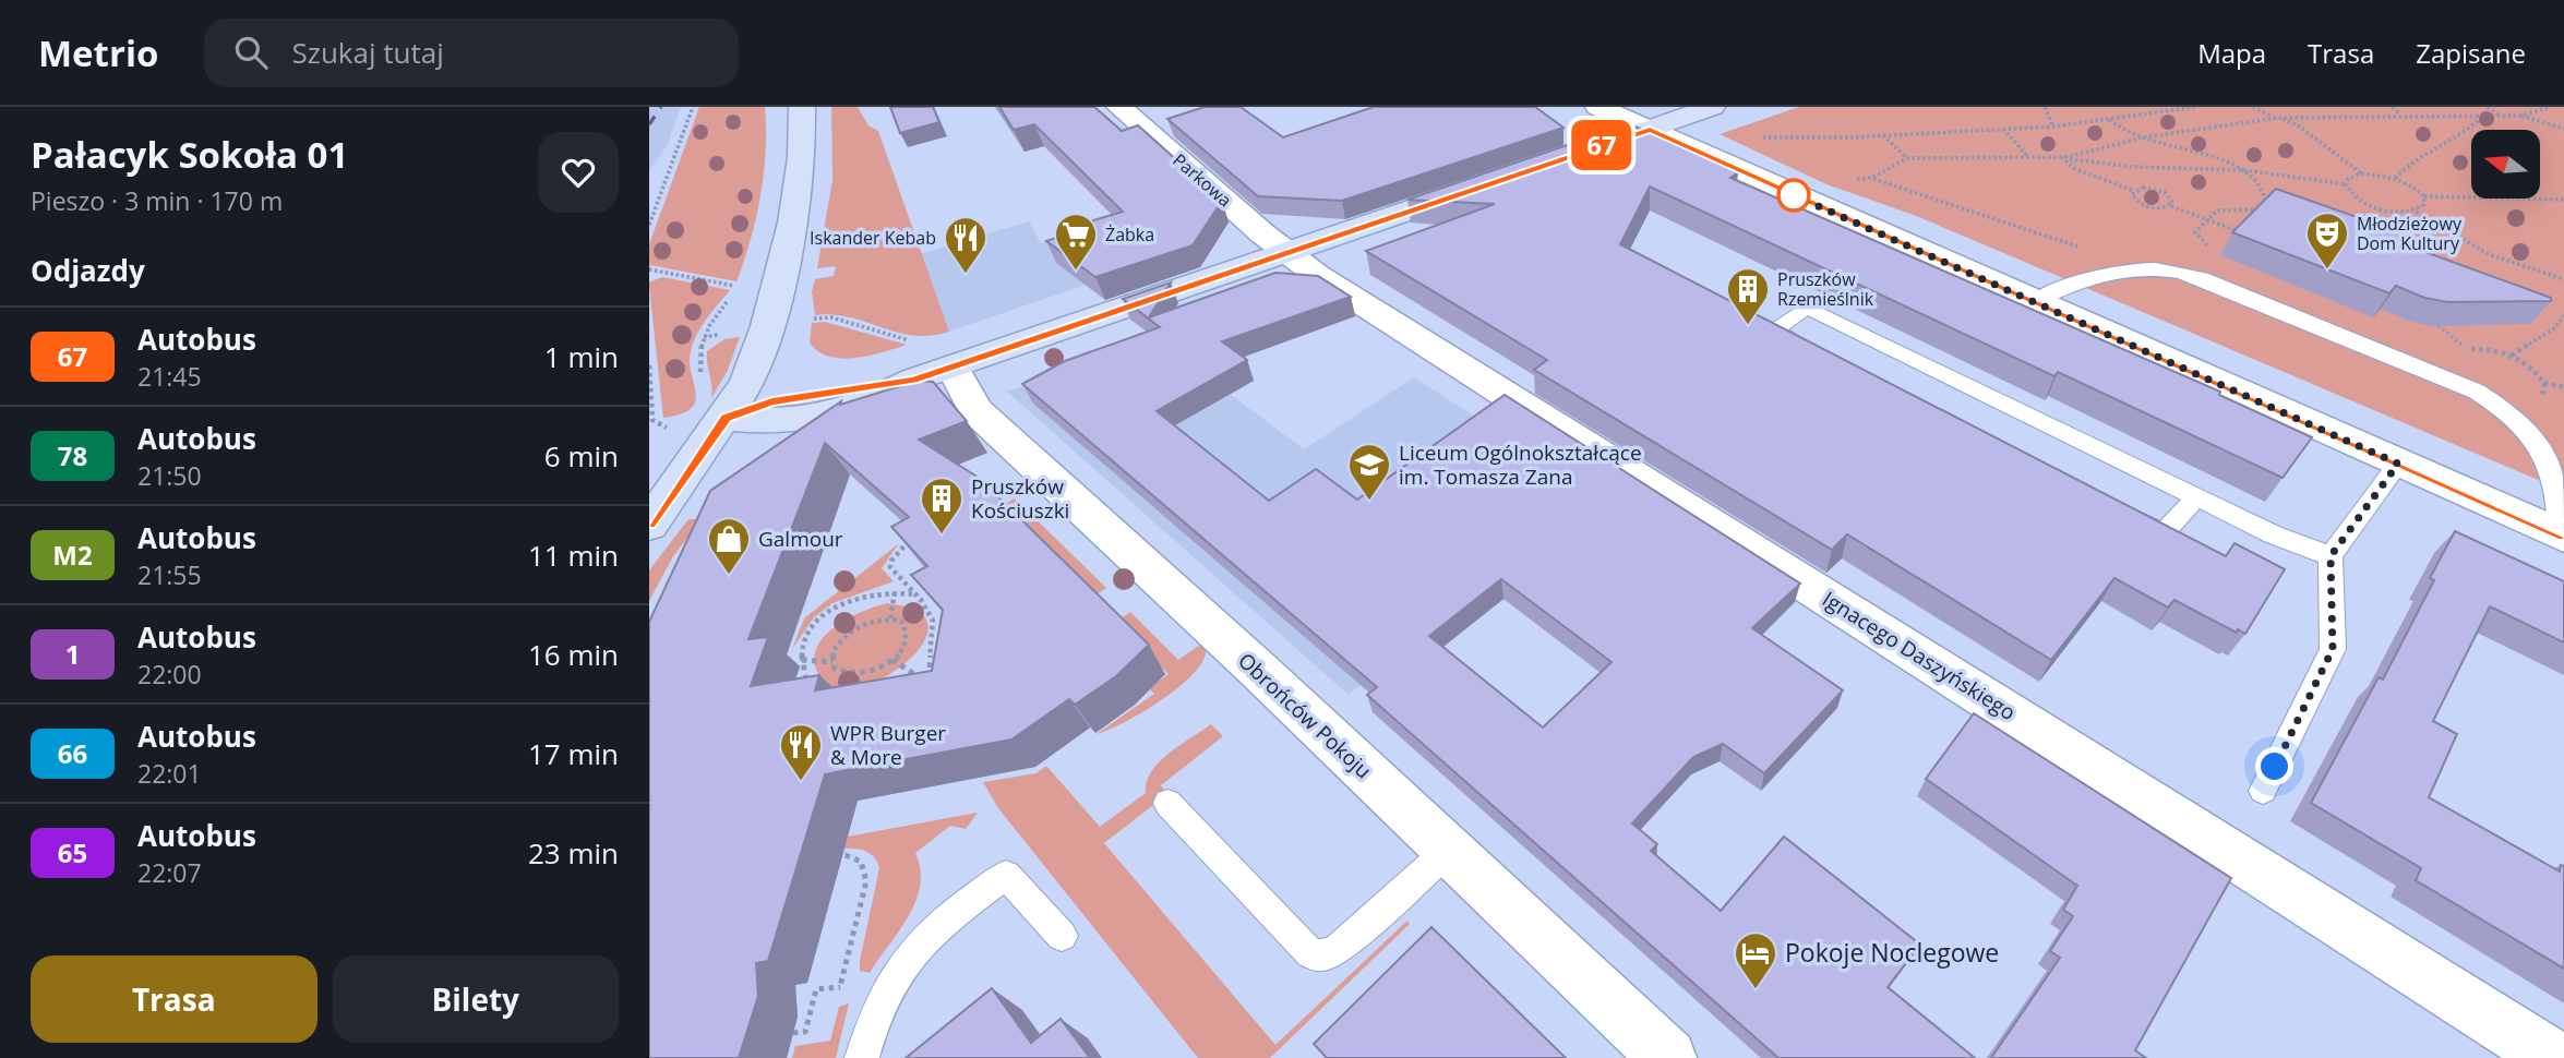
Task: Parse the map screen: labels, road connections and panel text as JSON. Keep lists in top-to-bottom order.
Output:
{
  "streets": {
    "street": ["Parkowa", "Ignacego Daszyńskiego", "Obrońców Pokoju"]
  },
  "crossings": [
    ["Parkowa", "Ignacego Daszyńskiego"]
  ],
  "places": {
    "theatre": ["Młodzieżowy Dom Kultury"],
    "supermarket": ["Żabka"],
    "restaurant": ["Iskander Kebab", "WPR Burger & More"],
    "building": ["Pruszków Rzemieślnik", "Pruszków Kościuszki"],
    "school or university": ["Liceum Ogólnokształcące im. Tomasza Zana"],
    "shop": ["Galmour"],
    "hotel": ["Pokoje Noclegowe"]
  },
  "lines": ["bus line 67"],
  "north": "left",
  "page": {
    "header": "Metrio",
    "search": "Szukaj tutaj",
    "nav": ["Mapa", "Trasa", "Zapisane"],
    "heading": [
      ["Pałacyk Sokoła 01", "Pieszo · 3 min · 170 m"],
      "Odjazdy"
    ],
    "on_map": "67",
    "list": [
      {
        "mark": "67",
        "name": "Autobus",
        "note": "21:45",
        "value": "1 min"
      },
      {
        "mark": "78",
        "name": "Autobus",
        "note": "21:50",
        "value": "6 min"
      },
      {
        "mark": "M2",
        "name": "Autobus",
        "note": "21:55",
        "value": "11 min"
      },
      {
        "mark": "1",
        "name": "Autobus",
        "note": "22:00",
        "value": "16 min"
      },
      {
        "mark": "66",
        "name": "Autobus",
        "note": "22:01",
        "value": "17 min"
      },
      {
        "mark": "65",
        "name": "Autobus",
        "note": "22:07",
        "value": "23 min"
      }
    ],
    "buttons": ["Trasa", "Bilety"]
  }
}
